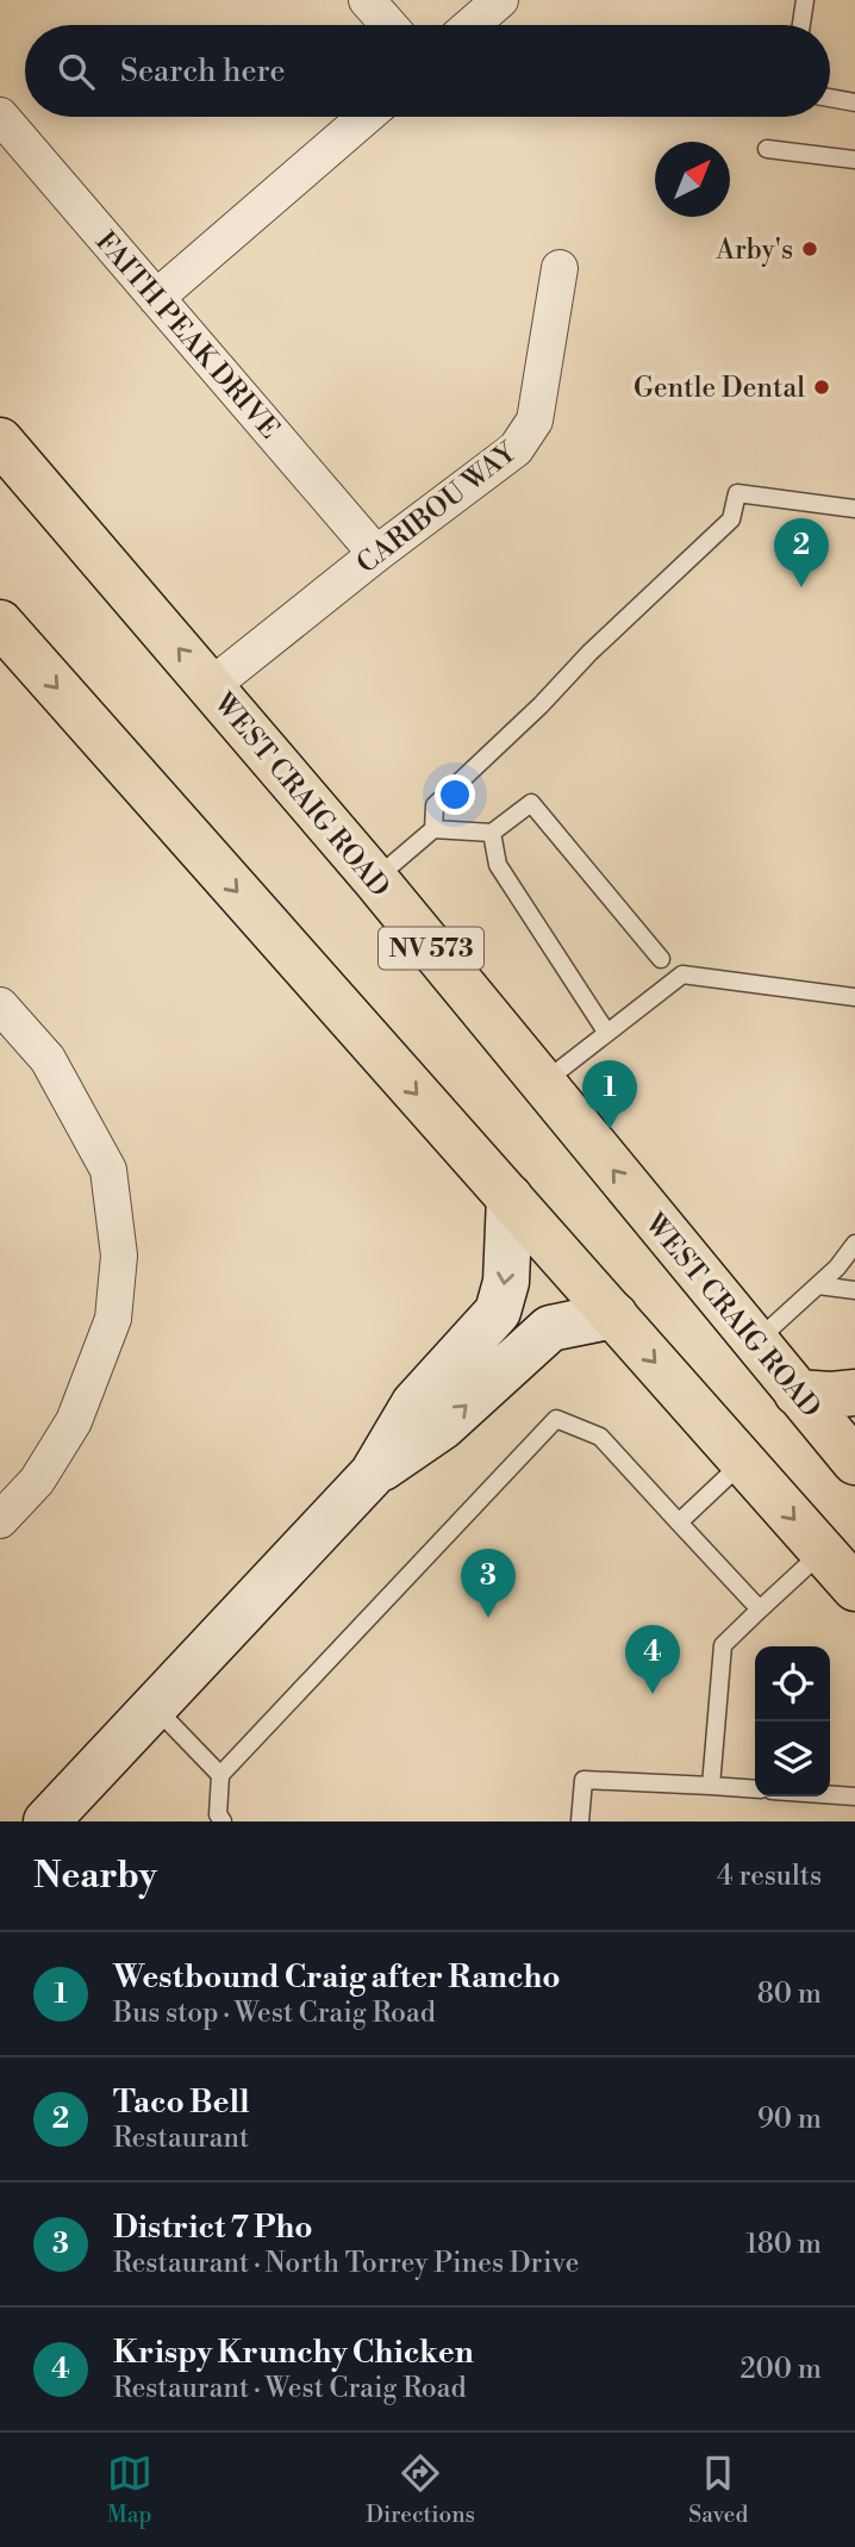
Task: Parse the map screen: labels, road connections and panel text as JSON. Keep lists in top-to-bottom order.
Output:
{
  "streets": {
    "main road": ["WEST CRAIG ROAD", "NV 573"],
    "street": ["FAITH PEAK DRIVE", "CARIBOU WAY"]
  },
  "crossings": [
    ["FAITH PEAK DRIVE", "CARIBOU WAY"],
    ["CARIBOU WAY", "WEST CRAIG ROAD"]
  ],
  "places": ["Arby's", "Gentle Dental"],
  "north": "top right",
  "page": {
    "search": "Search here",
    "pins": [
      "2",
      "1",
      "3",
      "4"
    ],
    "heading": ["Nearby", "4 results"],
    "list": [
      {
        "mark": "1",
        "name": "Westbound Craig after Rancho",
        "note": "Bus stop · West Craig Road",
        "value": "80 m"
      },
      {
        "mark": "2",
        "name": "Taco Bell",
        "note": "Restaurant",
        "value": "90 m"
      },
      {
        "mark": "3",
        "name": "District 7 Pho",
        "note": "Restaurant · North Torrey Pines Drive",
        "value": "180 m"
      },
      {
        "mark": "4",
        "name": "Krispy Krunchy Chicken",
        "note": "Restaurant · West Craig Road",
        "value": "200 m"
      }
    ],
    "nav": ["Map", "Directions", "Saved"]
  }
}
